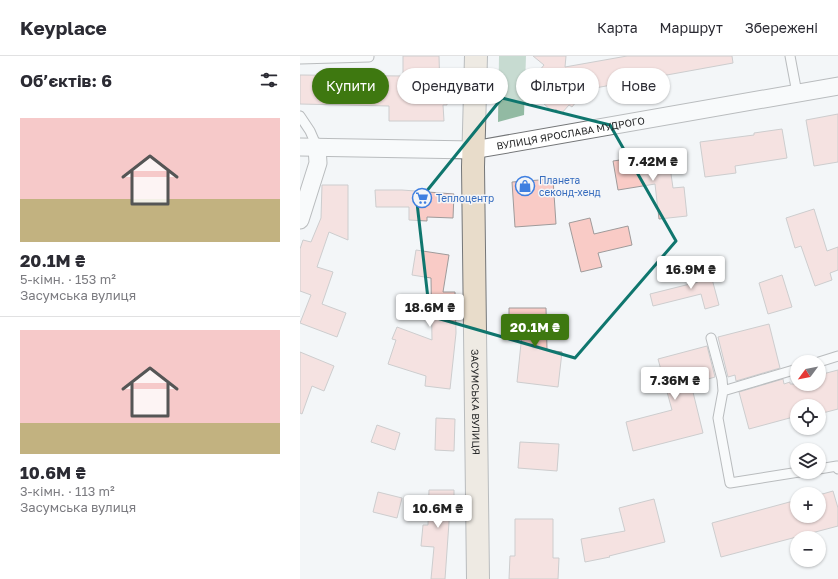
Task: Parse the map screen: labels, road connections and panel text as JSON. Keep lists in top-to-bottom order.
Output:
{
  "streets": {
    "street": ["ВУЛИЦЯ ЯРОСЛАВА МУДРОГО", "ЗАСУМСЬКА ВУЛИЦЯ"]
  },
  "crossings": [
    ["ВУЛИЦЯ ЯРОСЛАВА МУДРОГО", "ЗАСУМСЬКА ВУЛИЦЯ"]
  ],
  "places": {
    "shop": ["Планета секонд-хенд"],
    "supermarket": ["Теплоцентр"]
  },
  "north": "bottom left",
  "page": {
    "header": "Keyplace",
    "nav": ["Карта", "Маршрут", "Збережені"],
    "heading": "Об’єктів: 6",
    "chip": [
      "Купити",
      "Орендувати",
      "Фільтри",
      "Нове"
    ],
    "list": [
      {
        "name": "20.1M ₴",
        "note": "5-кімн. · 153 m² · Засумська вулиця"
      },
      {
        "name": "10.6M ₴",
        "note": "3-кімн. · 113 m² · Засумська вулиця"
      }
    ],
    "price": [
      "7.42M ₴",
      "16.9M ₴",
      "18.6M ₴",
      "20.1M ₴",
      "7.36M ₴",
      "10.6M ₴"
    ],
    "map_buttons": ["+", "−"]
  }
}
